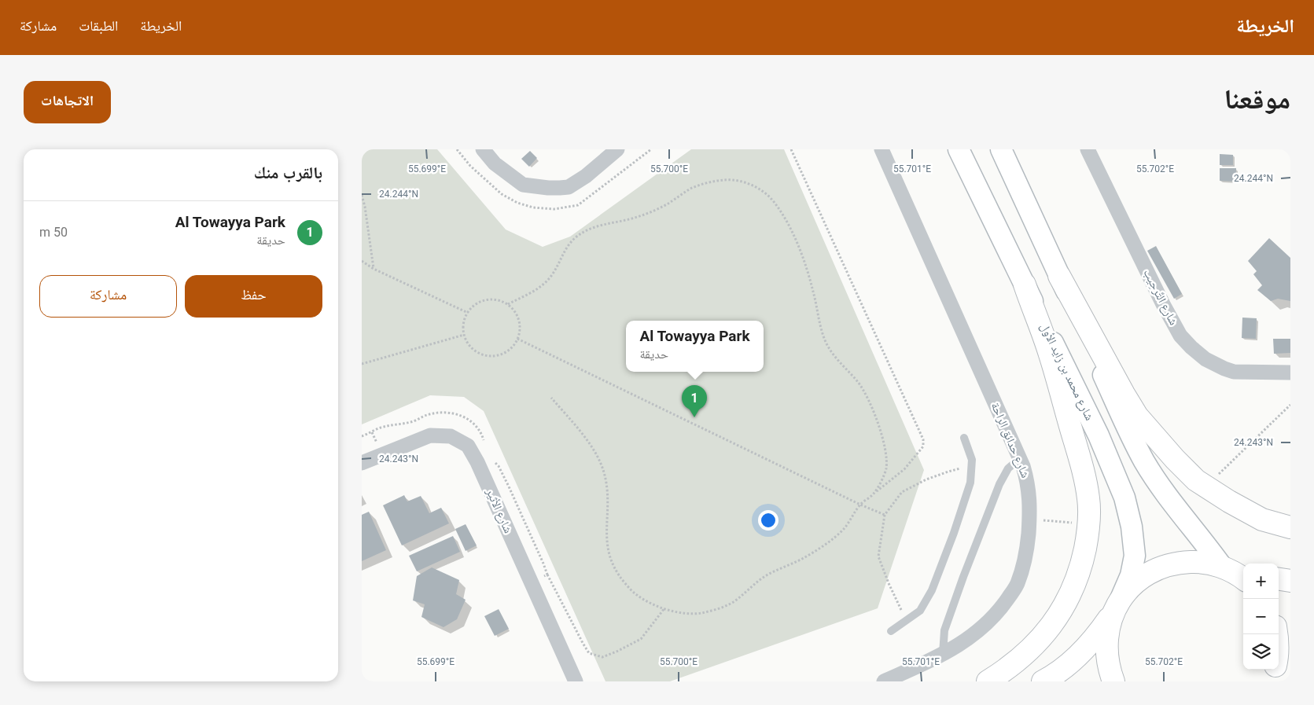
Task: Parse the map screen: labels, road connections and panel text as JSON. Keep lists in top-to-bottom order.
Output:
{
  "streets": {
    "main road": ["شارع محمد بن زايد الأول"],
    "street": ["شارع التَّرحِيب", "شارع حدائق الراحة", "شارع الأثير"]
  },
  "page": {
    "header": "الخريطة",
    "nav": ["الخريطة", "الطبقات", "مشاركة"],
    "title": "موقعنا",
    "buttons": [
      "الاتجاهات",
      ["حفظ", "مشاركة"]
    ],
    "heading": "بالقرب منك",
    "list": [
      {
        "mark": "1",
        "name": "Al Towayya Park",
        "note": "حديقة",
        "value": "50 m"
      }
    ],
    "popup": ["Al Towayya Park", "حديقة"],
    "pins": "1",
    "map_buttons": ["+", "−"]
  },
  "coordinates": [
    "55.699°E",
    "55.700°E",
    "55.701°E",
    "55.702°E",
    "24.244°N",
    "24.243°N"
  ]
}
